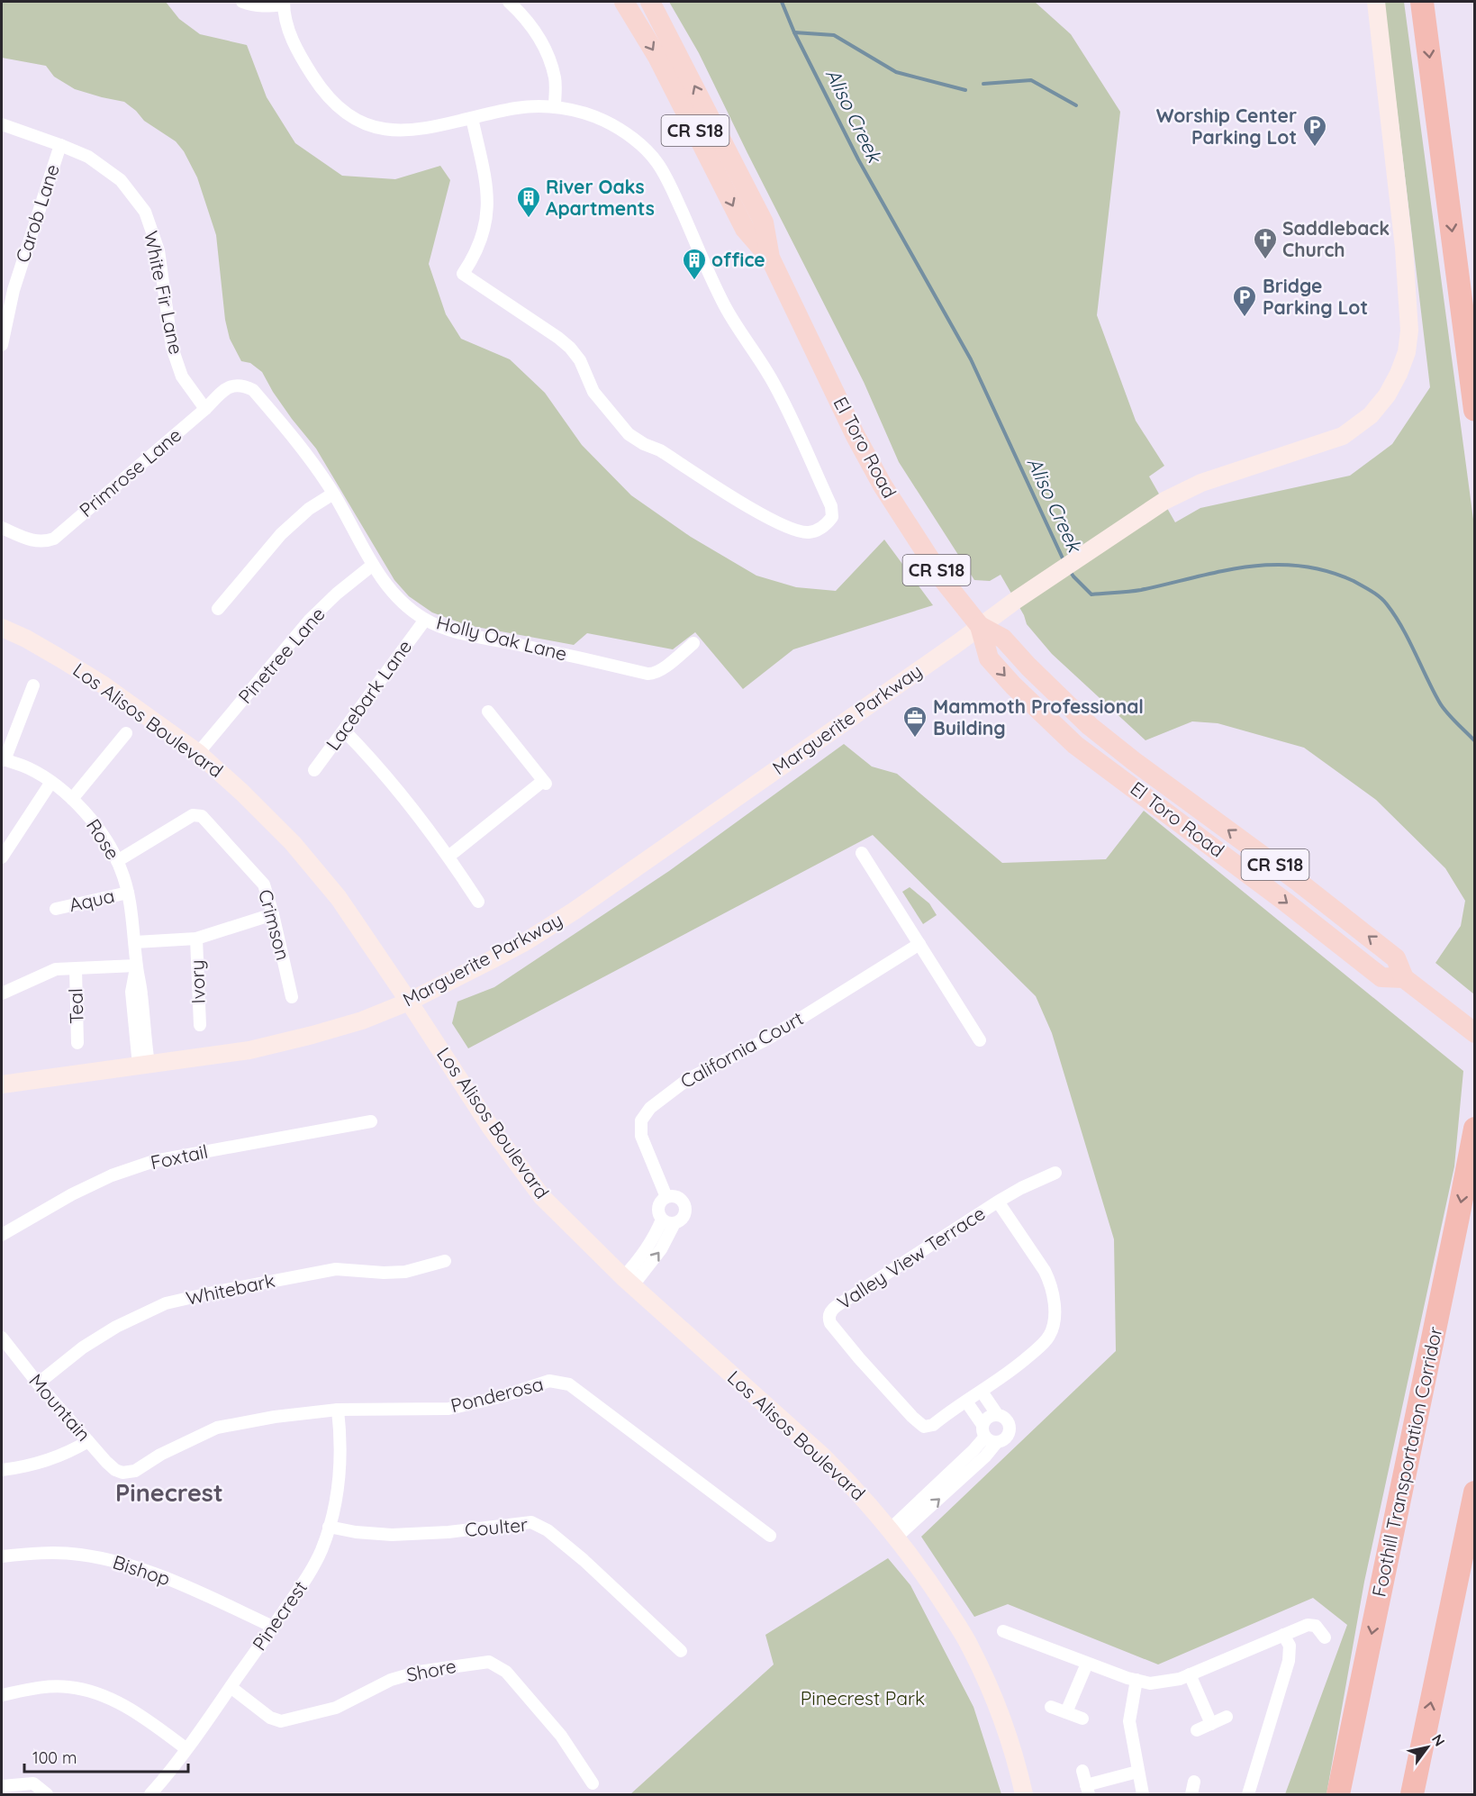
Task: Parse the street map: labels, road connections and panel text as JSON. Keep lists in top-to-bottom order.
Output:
{
  "streets": {
    "highway": ["Foothill Transportation Corridor"],
    "main road": [
      "CR S18",
      "El Toro Road",
      "Marguerite Parkway",
      "Los Alisos Boulevard"
    ],
    "street": [
      "Carob Lane",
      "White Fir Lane",
      "Primrose Lane",
      "Holly Oak Lane",
      "Pinetree Lane",
      "Lacebark Lane",
      "Rose",
      "Aqua",
      "Crimson",
      "Ivory",
      "Teal",
      "California Court",
      "Foxtail",
      "Valley View Terrace",
      "Whitebark",
      "Ponderosa",
      "Mountain",
      "Coulter",
      "Bishop",
      "Pinecrest",
      "Shore"
    ]
  },
  "crossings": [
    ["Carob Lane", "White Fir Lane"],
    ["White Fir Lane", "Primrose Lane"],
    ["El Toro Road", "Marguerite Parkway"],
    ["Primrose Lane", "Holly Oak Lane"],
    ["Holly Oak Lane", "Pinetree Lane"],
    ["Holly Oak Lane", "Lacebark Lane"],
    ["Pinetree Lane", "Los Alisos Boulevard"],
    ["Marguerite Parkway", "Los Alisos Boulevard"],
    ["Marguerite Parkway", "Rose"],
    ["Los Alisos Boulevard", "California Court"],
    ["Rose", "Aqua"],
    ["Rose", "Crimson"],
    ["Whitebark", "Mountain"],
    ["Ponderosa", "Mountain"],
    ["Ponderosa", "Pinecrest"],
    ["Coulter", "Pinecrest"],
    ["Bishop", "Pinecrest"],
    ["Pinecrest", "Shore"]
  ],
  "districts": ["Pinecrest"],
  "water": ["Aliso Creek"],
  "parks": ["Pinecrest Park"],
  "places": {
    "parking": ["Worship Center Parking Lot", "Bridge Parking Lot"],
    "building": ["River Oaks Apartments", "office"],
    "church": ["Saddleback Church"],
    "office": ["Mammoth Professional Building"]
  },
  "scale_bar": "100 m",
  "north": "top right"
}
